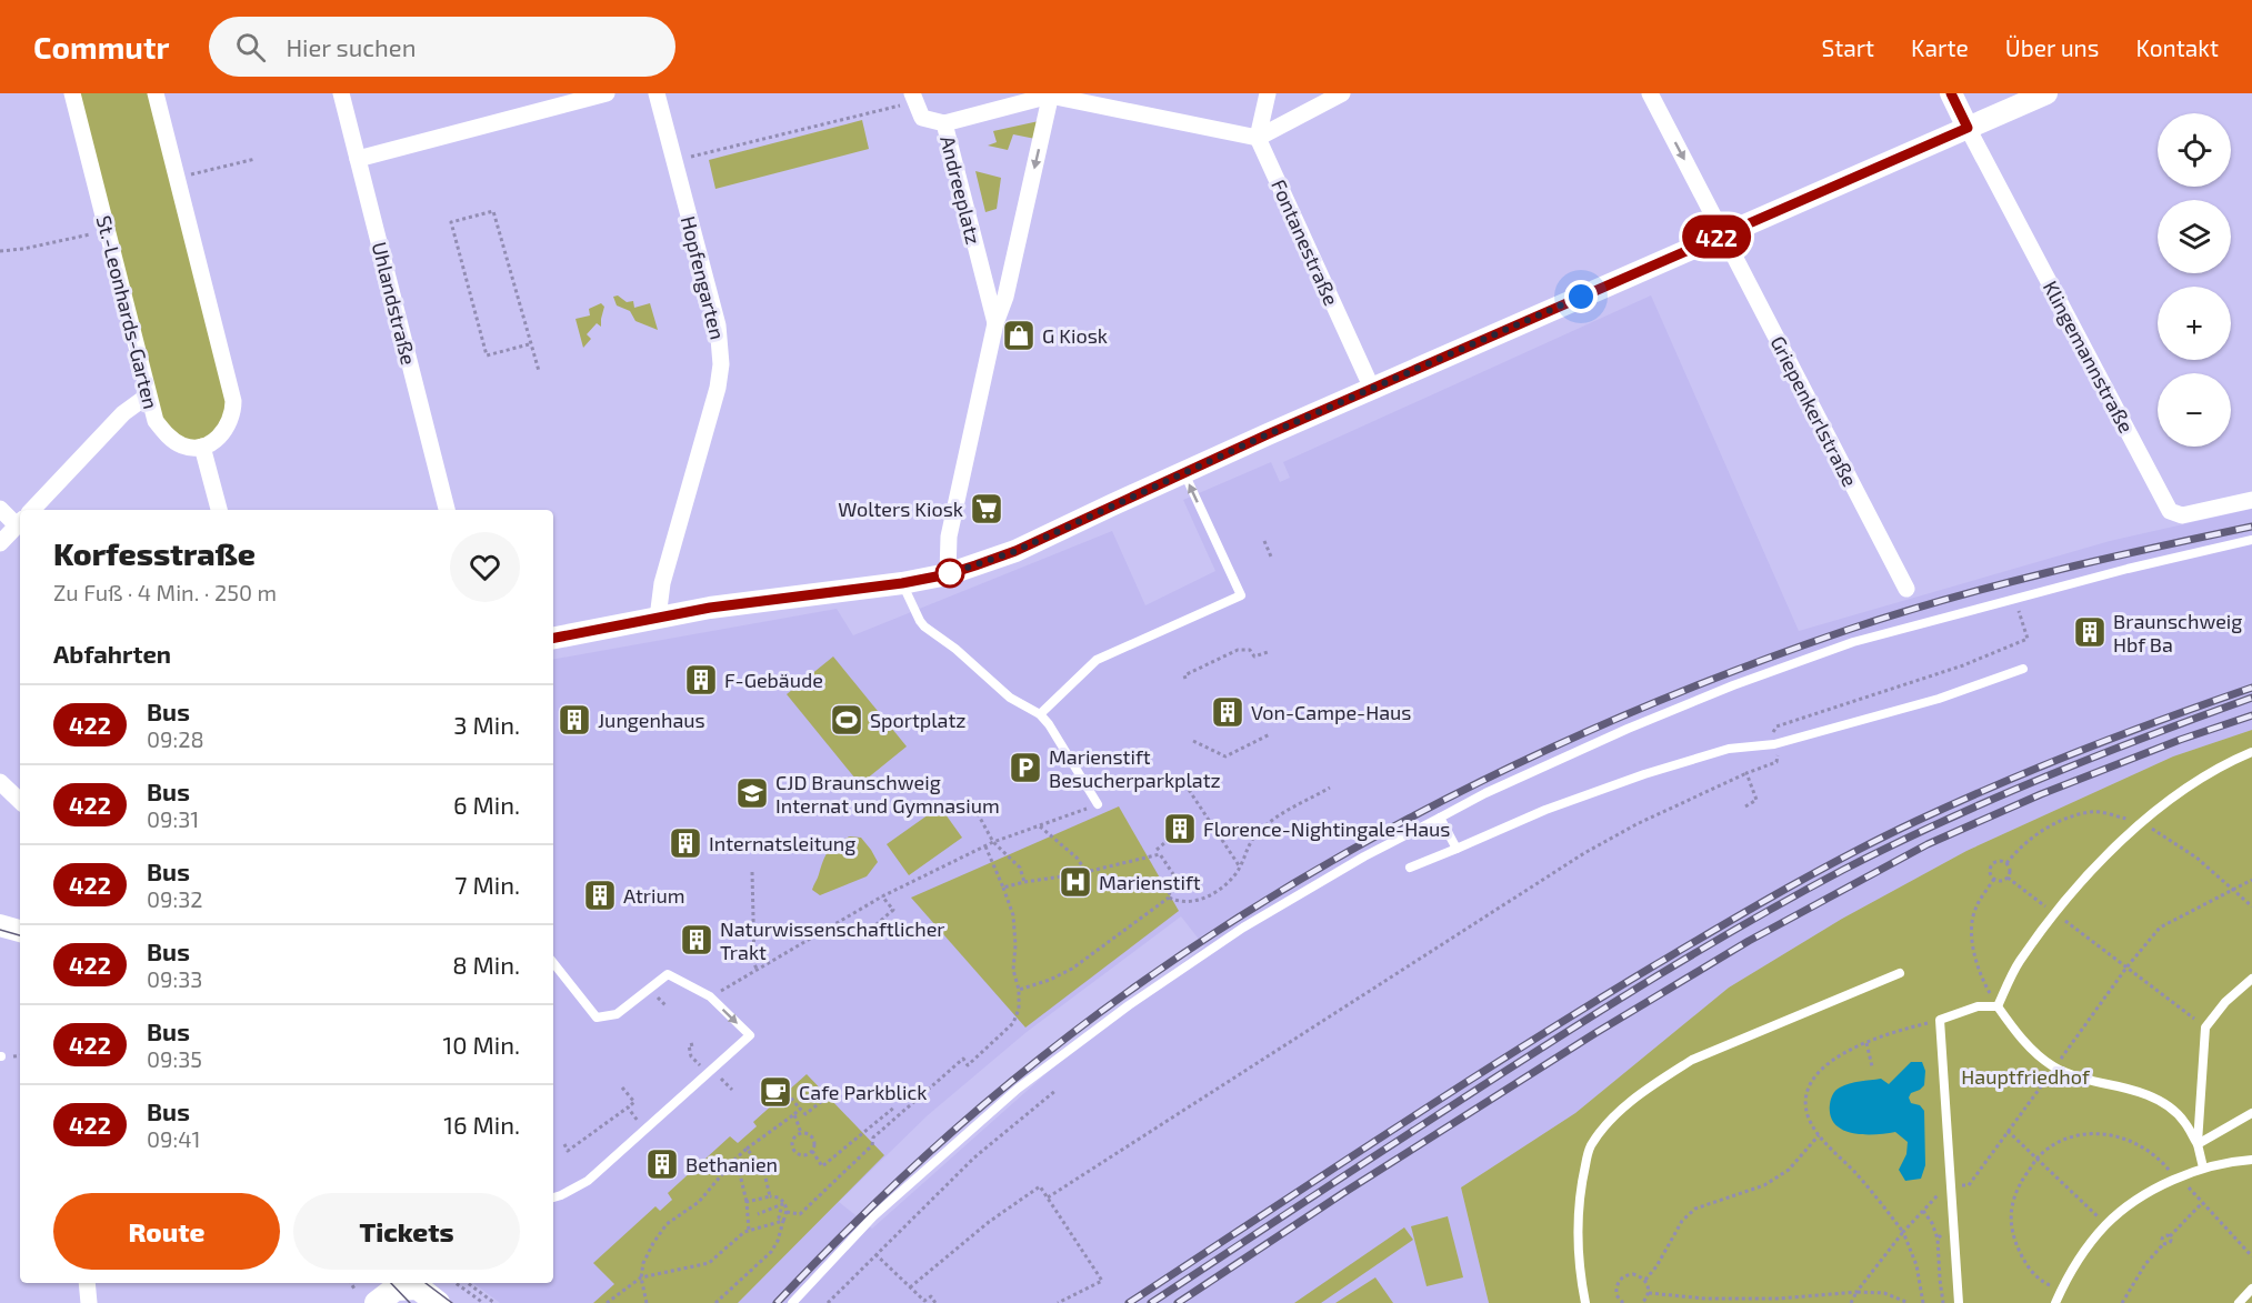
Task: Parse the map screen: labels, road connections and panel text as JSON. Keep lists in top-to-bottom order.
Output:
{
  "streets": {
    "street": [
      "Andreeplatz",
      "Fontanestraße",
      "Hopfengarten",
      "Uhlandstraße",
      "St.-Leonhards-Garten",
      "Klingemannstraße",
      "Griepenkerlstraße"
    ]
  },
  "parks": ["Hauptfriedhof"],
  "places": {
    "shop": ["G Kiosk"],
    "supermarket": ["Wolters Kiosk"],
    "building": [
      "Braunschweig Hbf Ba",
      "F-Gebäude",
      "Von-Campe-Haus",
      "Jungenhaus",
      "Florence-Nightingale-Haus",
      "Internatsleitung",
      "Atrium",
      "Naturwissenschaftlicher Trakt",
      "Bethanien"
    ],
    "sports": ["Sportplatz"],
    "parking": ["Marienstift Besucherparkplatz"],
    "school or university": ["CJD Braunschweig Internat und Gymnasium"],
    "hospital": ["Marienstift"],
    "cafe": ["Cafe Parkblick"]
  },
  "lines": ["bus line 422"],
  "page": {
    "header": "Commutr",
    "search": "Hier suchen",
    "nav": [
      "Start",
      "Karte",
      "Über uns",
      "Kontakt"
    ],
    "on_map": "422",
    "map_buttons": ["+", "−"],
    "heading": [
      ["Korfesstraße", "Zu Fuß · 4 Min. · 250 m"],
      "Abfahrten"
    ],
    "list": [
      {
        "mark": "422",
        "name": "Bus",
        "note": "09:28",
        "value": "3 Min."
      },
      {
        "mark": "422",
        "name": "Bus",
        "note": "09:31",
        "value": "6 Min."
      },
      {
        "mark": "422",
        "name": "Bus",
        "note": "09:32",
        "value": "7 Min."
      },
      {
        "mark": "422",
        "name": "Bus",
        "note": "09:33",
        "value": "8 Min."
      },
      {
        "mark": "422",
        "name": "Bus",
        "note": "09:35",
        "value": "10 Min."
      },
      {
        "mark": "422",
        "name": "Bus",
        "note": "09:41",
        "value": "16 Min."
      }
    ],
    "buttons": ["Route", "Tickets"]
  }
}
